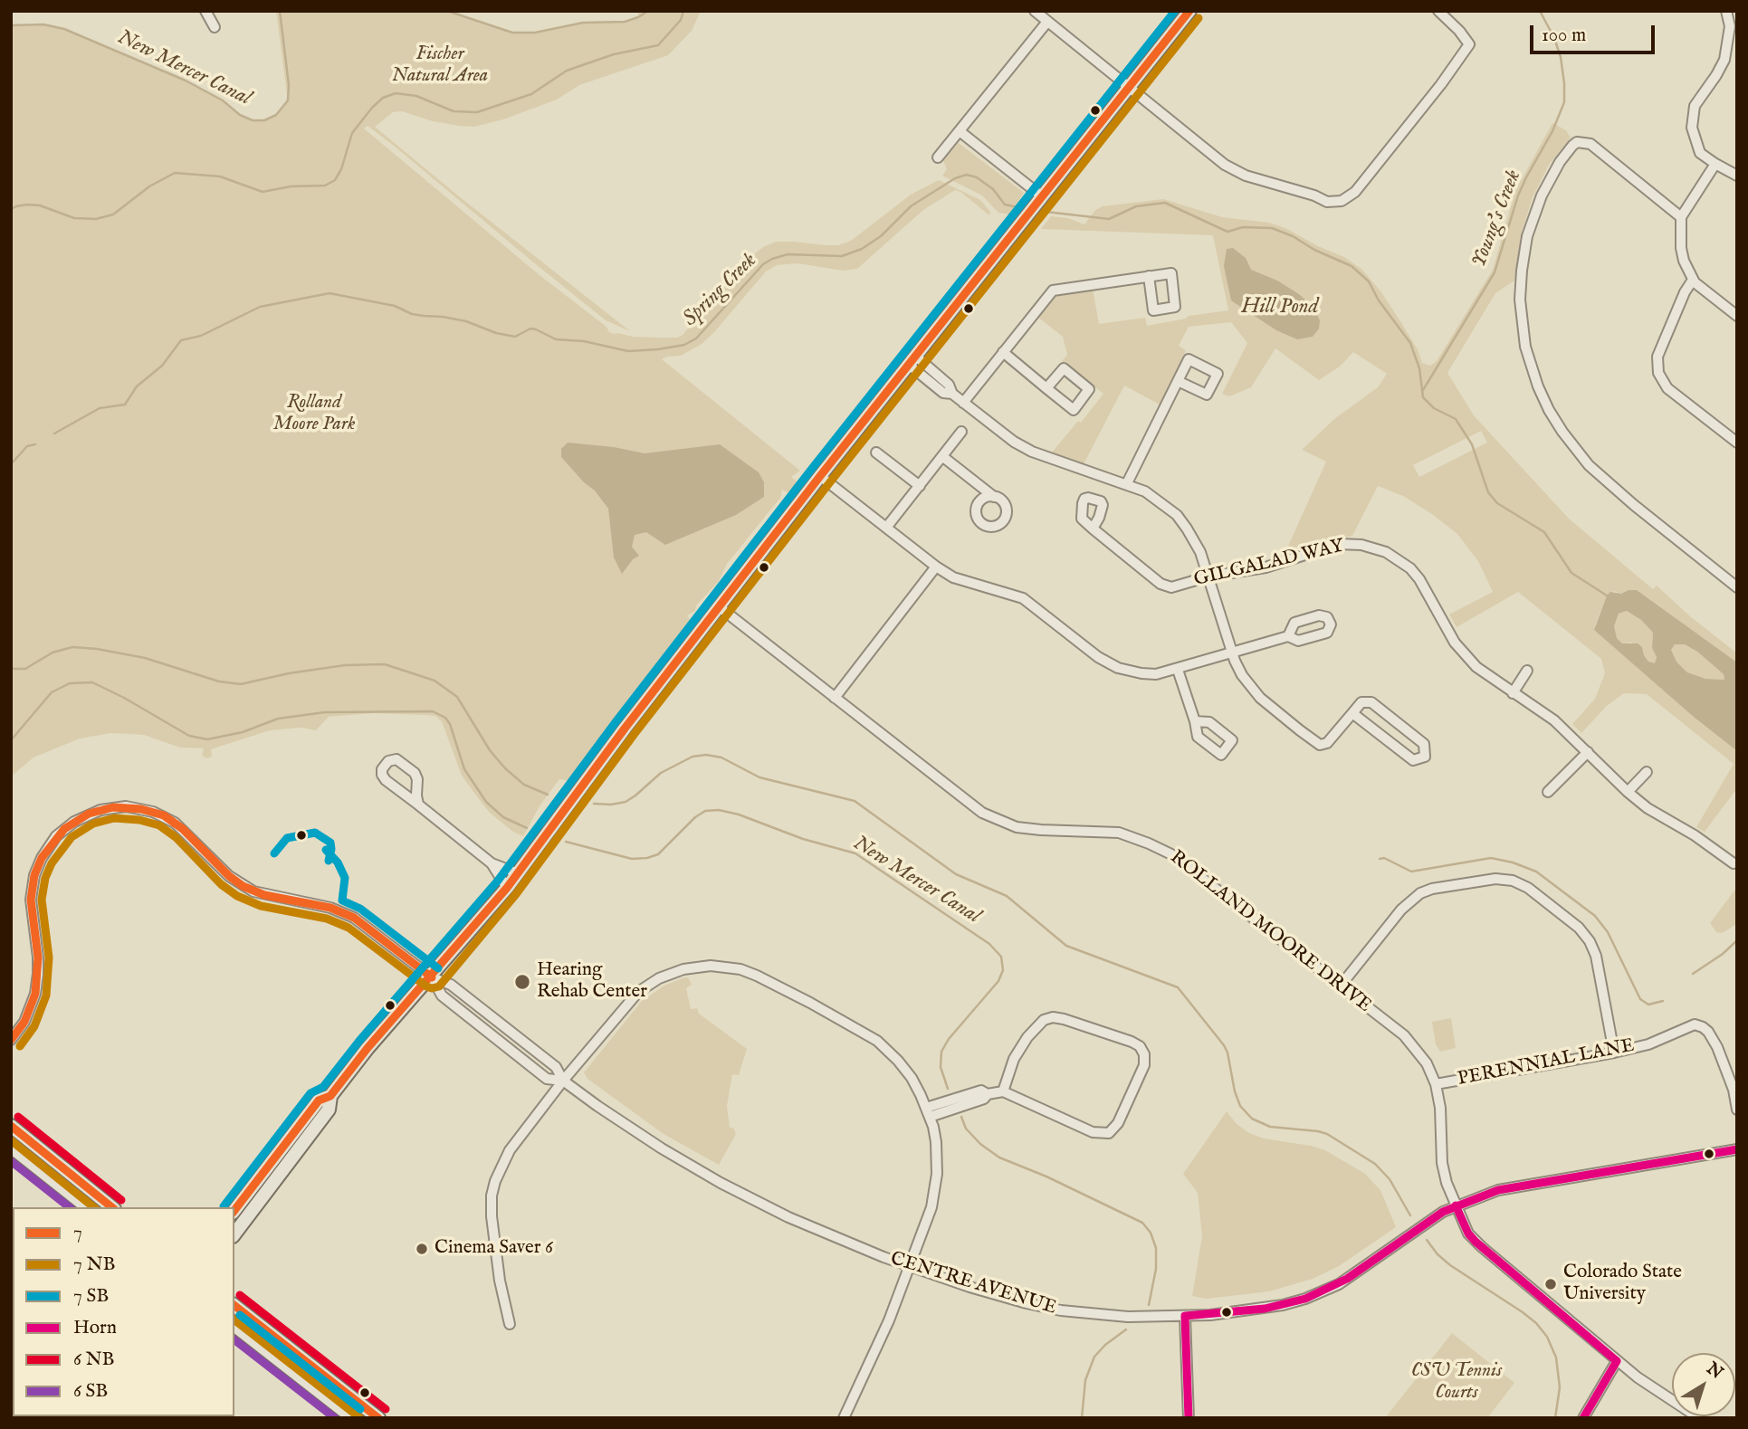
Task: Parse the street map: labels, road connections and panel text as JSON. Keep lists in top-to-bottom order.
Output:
{
  "streets": {
    "street": [
      "GILGALAD WAY",
      "ROLLAND MOORE DRIVE",
      "PERENNIAL LANE",
      "CENTRE AVENUE"
    ]
  },
  "crossings": [
    ["ROLLAND MOORE DRIVE", "PERENNIAL LANE"],
    ["ROLLAND MOORE DRIVE", "CENTRE AVENUE"]
  ],
  "water": [
    "New Mercer Canal",
    "Young's Creek",
    "Spring Creek",
    "Hill Pond"
  ],
  "parks": ["Fischer Natural Area", "Rolland Moore Park", "CSU Tennis Courts"],
  "places": ["Hearing Rehab Center", "Cinema Saver 6", "Colorado State University"],
  "lines": ["transit line 7", "transit line Horn"],
  "legend": [
    "7",
    "7 NB",
    "7 SB",
    "Horn",
    "6 NB",
    "6 SB"
  ],
  "scale_bar": "100 m",
  "north": "top right"
}
